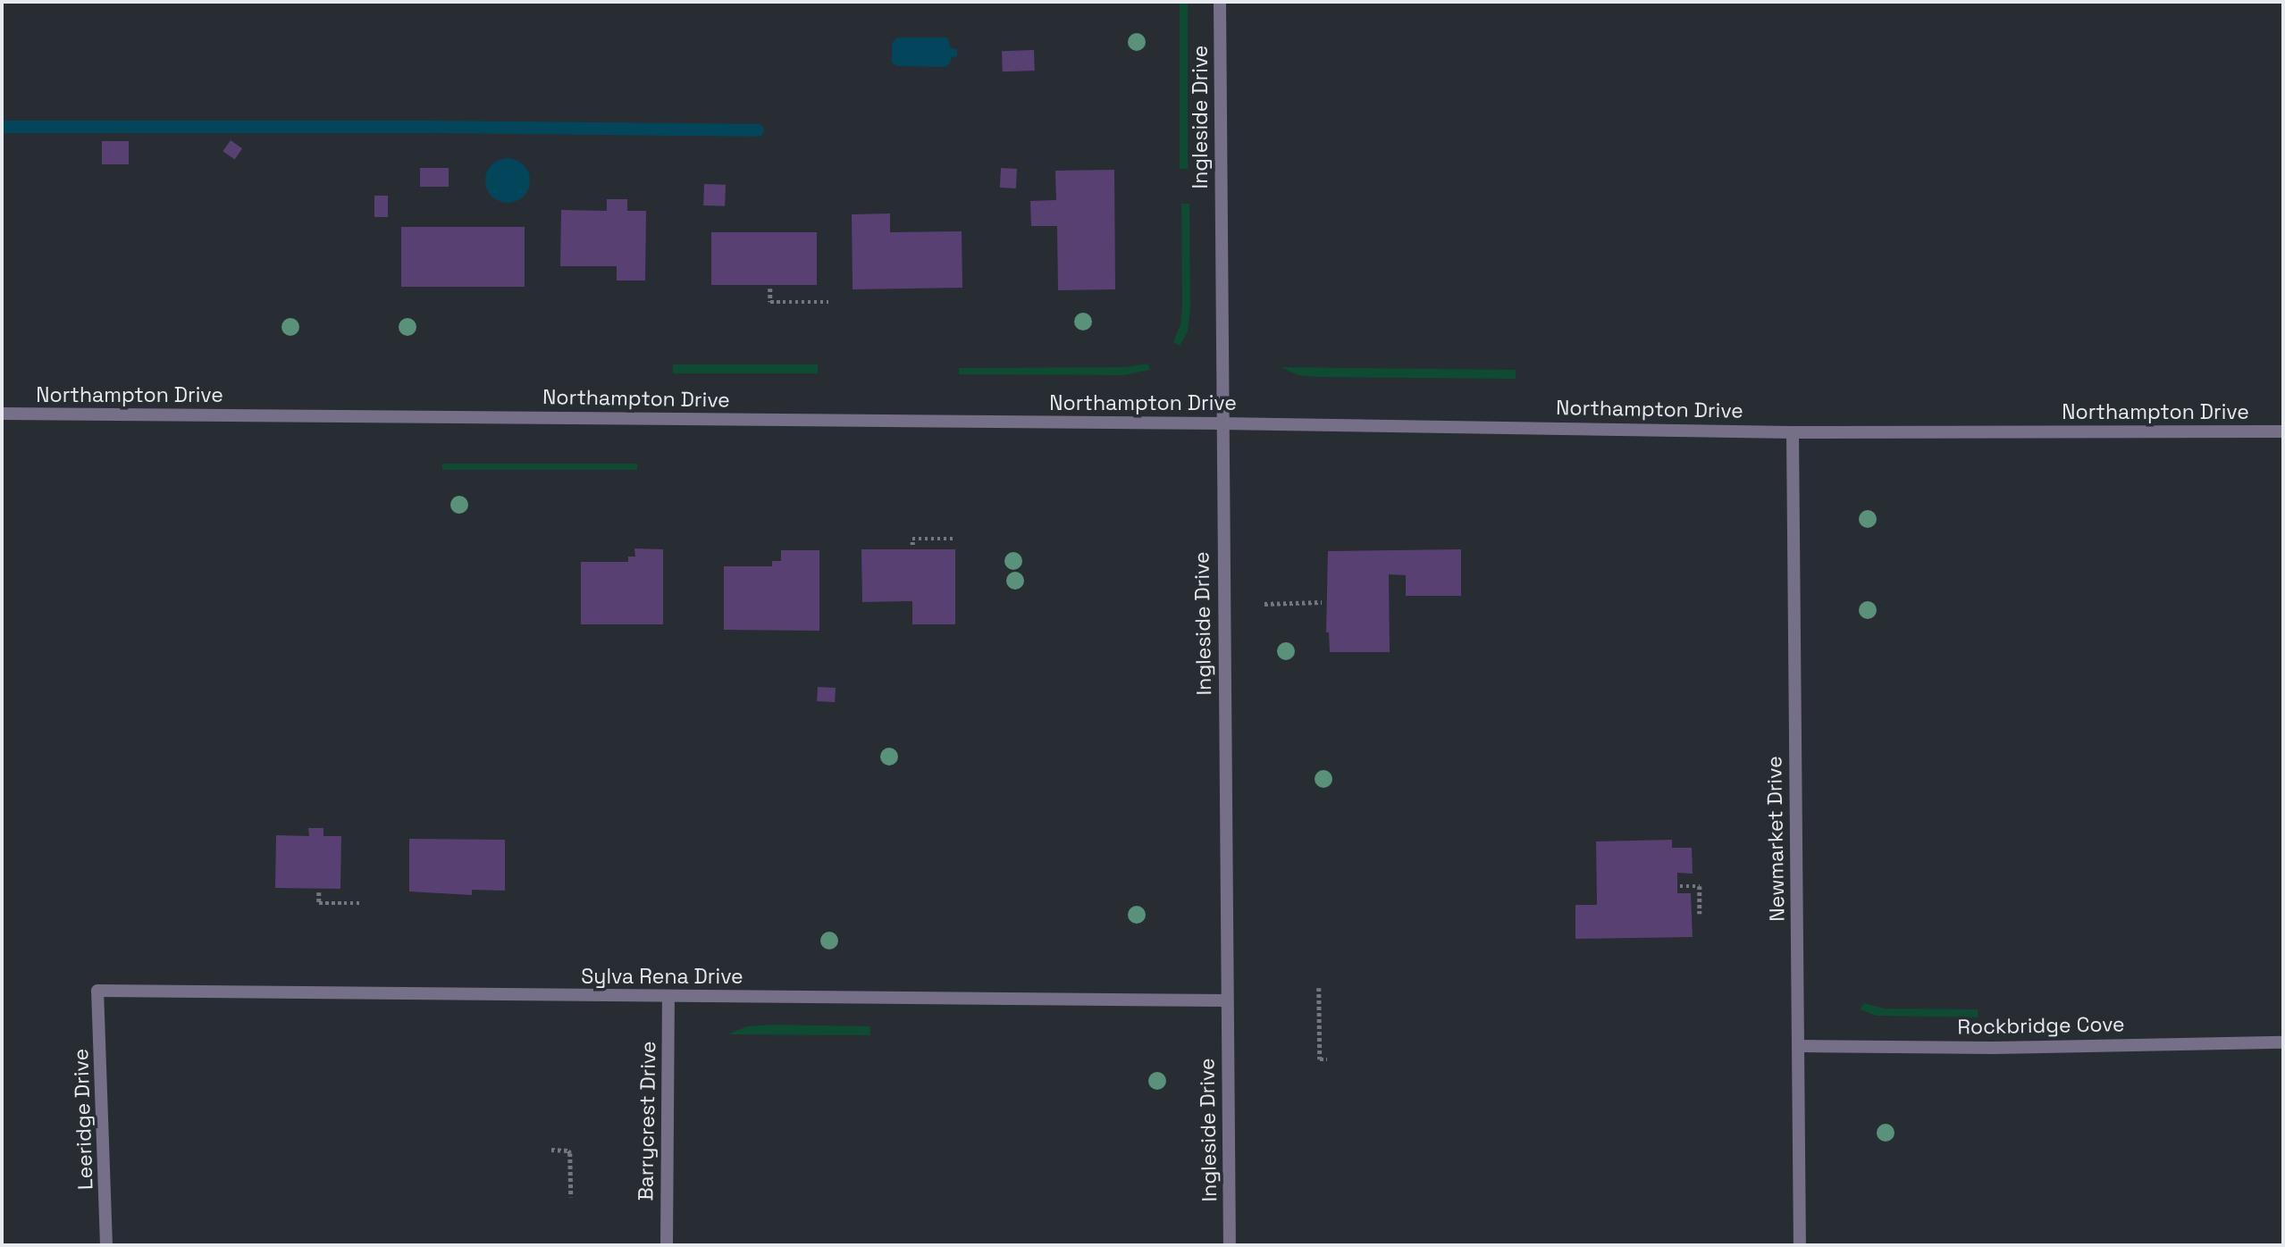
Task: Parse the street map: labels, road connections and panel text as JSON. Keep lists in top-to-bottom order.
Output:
{
  "streets": {
    "street": [
      "Ingleside Drive",
      "Northampton Drive",
      "Newmarket Drive",
      "Sylva Rena Drive",
      "Rockbridge Cove",
      "Leeridge Drive",
      "Barrycrest Drive"
    ]
  },
  "crossings": [
    ["Ingleside Drive", "Northampton Drive"],
    ["Ingleside Drive", "Sylva Rena Drive"],
    ["Northampton Drive", "Newmarket Drive"],
    ["Newmarket Drive", "Rockbridge Cove"],
    ["Sylva Rena Drive", "Leeridge Drive"],
    ["Sylva Rena Drive", "Barrycrest Drive"]
  ]
}
